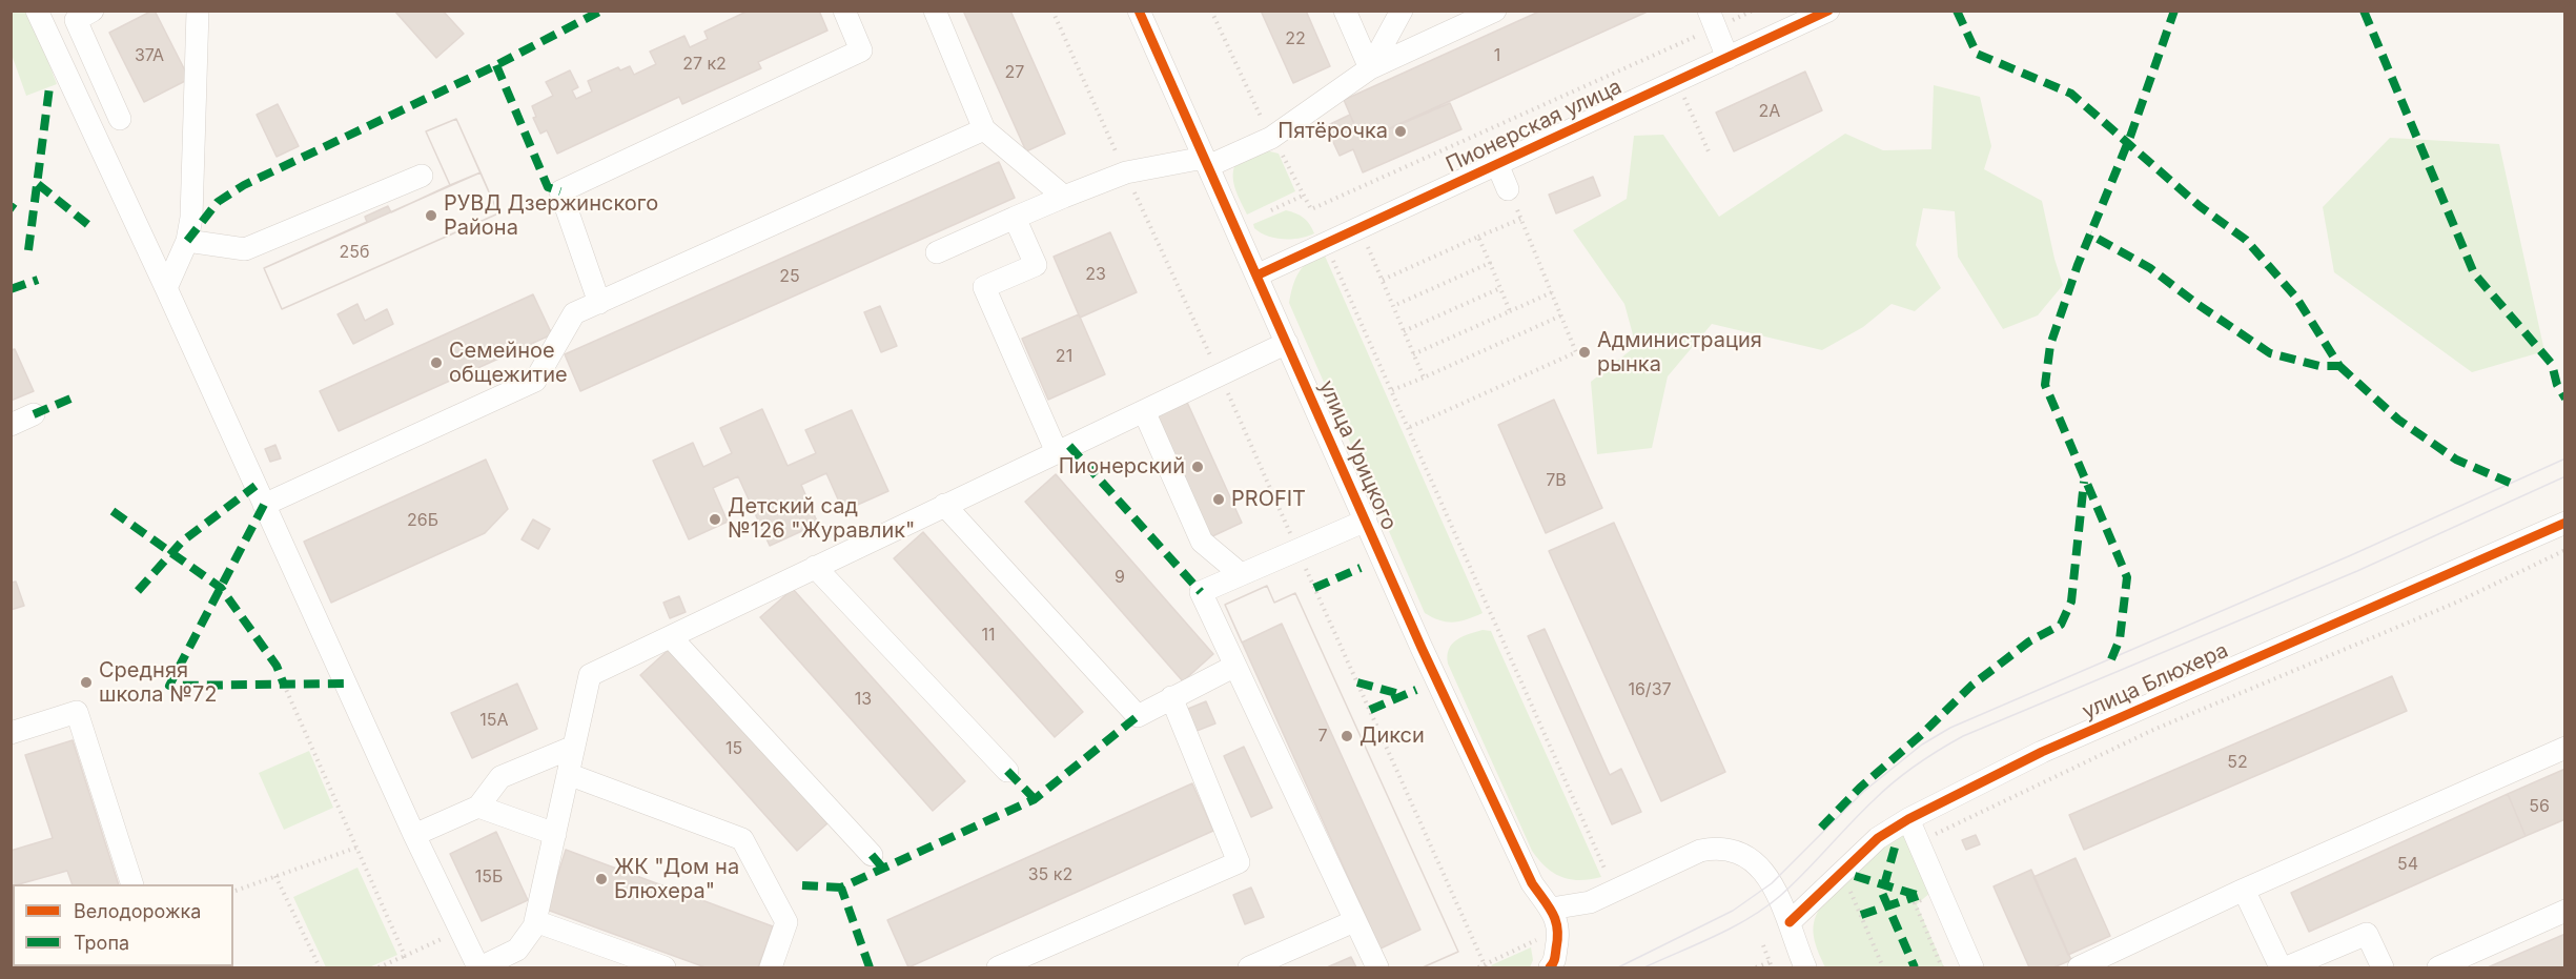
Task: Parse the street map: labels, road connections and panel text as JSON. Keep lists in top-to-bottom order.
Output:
{
  "streets": {
    "street": ["Пионерская улица", "улица Урицкого", "улица Блюхера"]
  },
  "crossings": [
    ["Пионерская улица", "улица Урицкого"]
  ],
  "places": [
    "Пятёрочка",
    "РУВД Дзержинского Района",
    "Администрация рынка",
    "Семейное общежитие",
    "Пионерский",
    "PROFIT",
    "Детский сад №126 \"Журавлик\"",
    "Средняя школа №72",
    "Дикси",
    "ЖК \"Дом на Блюхера\""
  ],
  "house_numbers": [
    "22",
    "37А",
    "1",
    "27 к2",
    "27",
    "2А",
    "25б",
    "23",
    "25",
    "21",
    "7В",
    "26Б",
    "9",
    "11",
    "16/37",
    "13",
    "15А",
    "7",
    "15",
    "52",
    "56",
    "54",
    "35 к2",
    "15Б"
  ],
  "legend": ["Велодорожка", "Тропа"]
}
